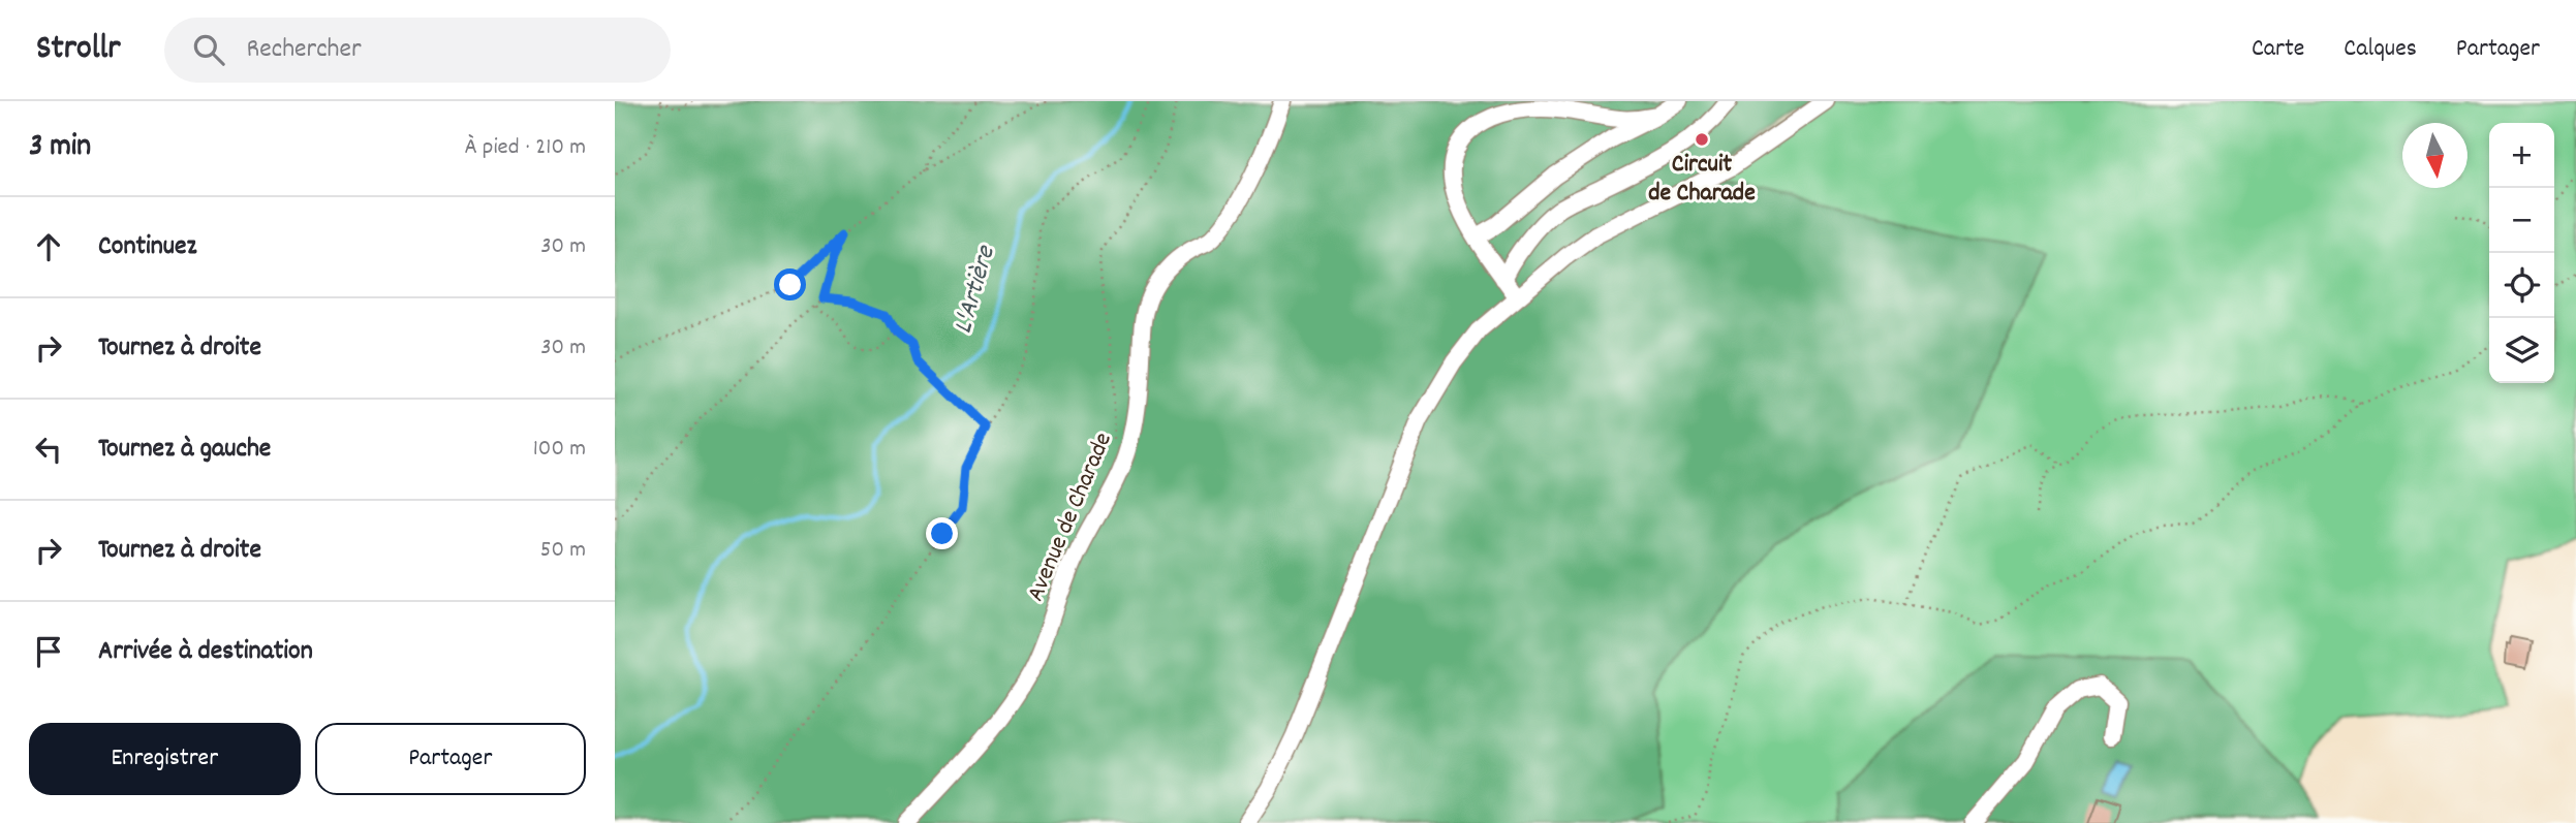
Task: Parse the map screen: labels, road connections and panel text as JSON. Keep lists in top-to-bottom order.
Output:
{
  "streets": {
    "street": ["Avenue de Charade"]
  },
  "water": ["L'Artière"],
  "places": ["Circuit de Charade"],
  "north": "bottom",
  "page": {
    "header": "Strollr",
    "search": "Rechercher",
    "nav": ["Carte", "Calques", "Partager"],
    "heading": ["3 min", "À pied · 210 m"],
    "map_buttons": ["+", "−"],
    "list": [
      ["Continuez", "30 m"],
      ["Tournez à droite", "30 m"],
      ["Tournez à gauche", "100 m"],
      ["Tournez à droite", "50 m"],
      "Arrivée à destination"
    ],
    "buttons": ["Enregistrer", "Partager"]
  }
}
